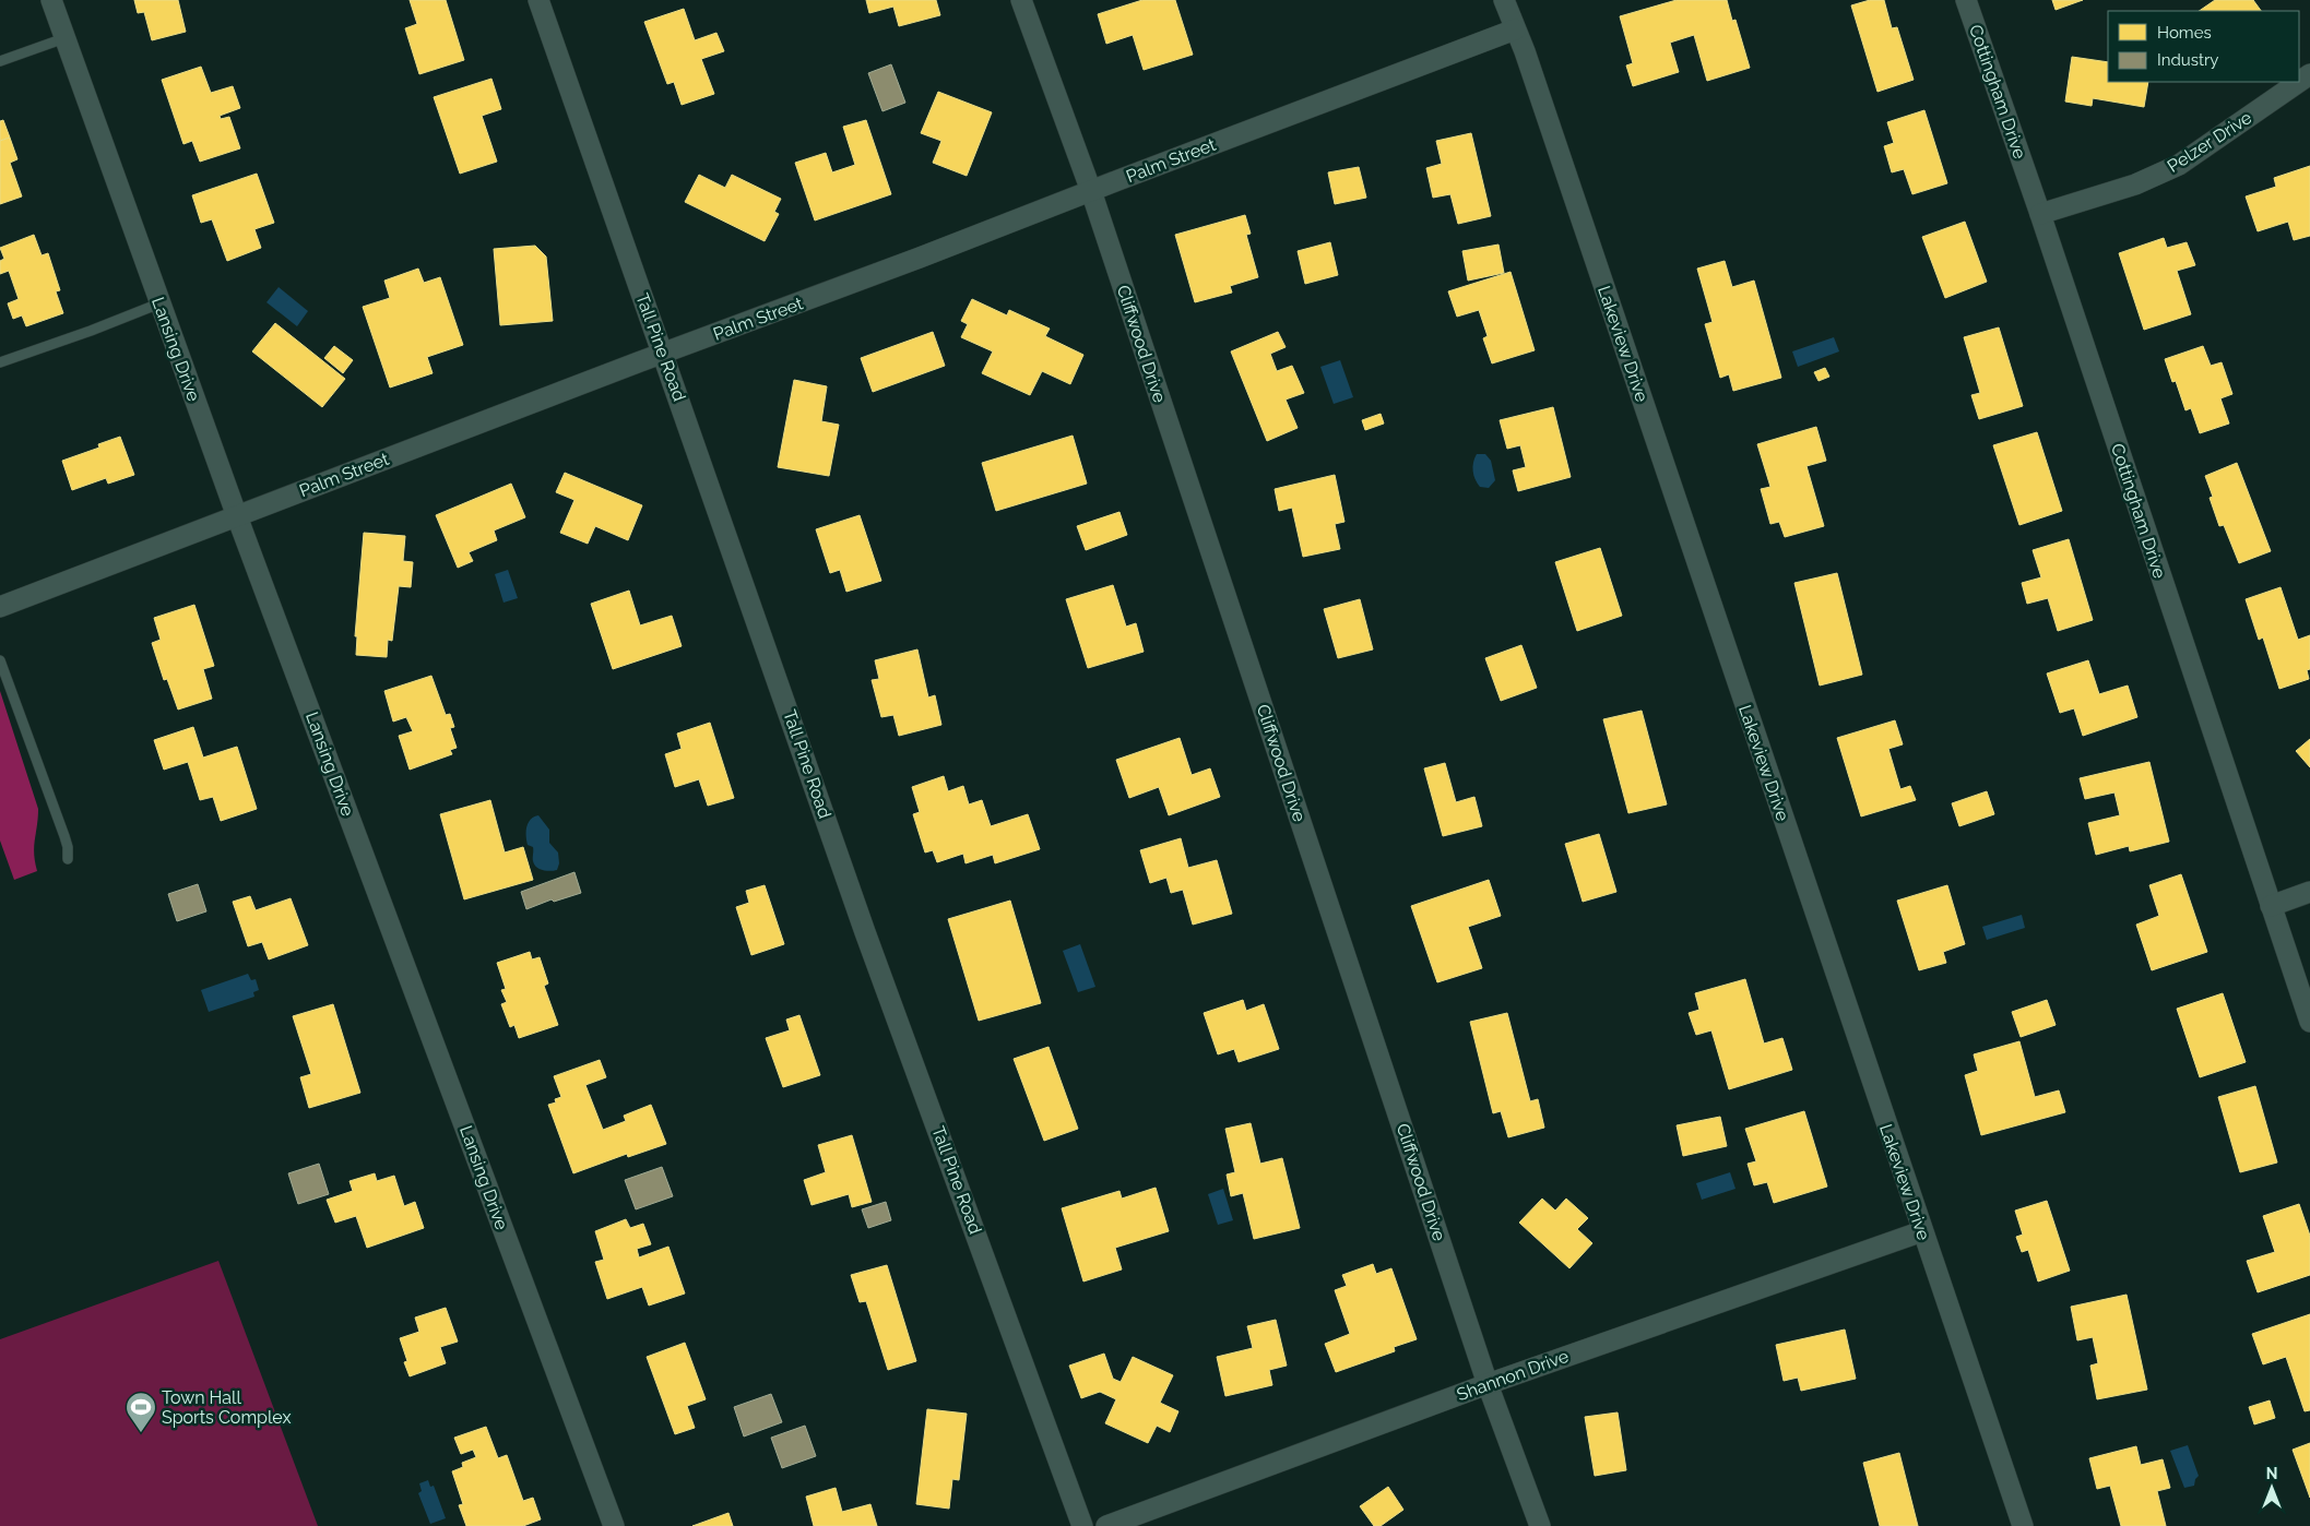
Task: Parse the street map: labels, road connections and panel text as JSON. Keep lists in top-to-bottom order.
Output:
{
  "streets": {
    "street": [
      "Cottingham Drive",
      "Pelzer Drive",
      "Palm Street",
      "Cliffwood Drive",
      "Lakeview Drive",
      "Tall Pine Road",
      "Lansing Drive",
      "Shannon Drive"
    ]
  },
  "crossings": [
    ["Cottingham Drive", "Pelzer Drive"],
    ["Palm Street", "Cliffwood Drive"],
    ["Palm Street", "Lakeview Drive"],
    ["Palm Street", "Tall Pine Road"],
    ["Palm Street", "Lansing Drive"],
    ["Cliffwood Drive", "Shannon Drive"],
    ["Lakeview Drive", "Shannon Drive"]
  ],
  "places": {
    "sports": ["Town Hall Sports Complex"]
  },
  "legend": ["Homes", "Industry"],
  "north": "top"
}
